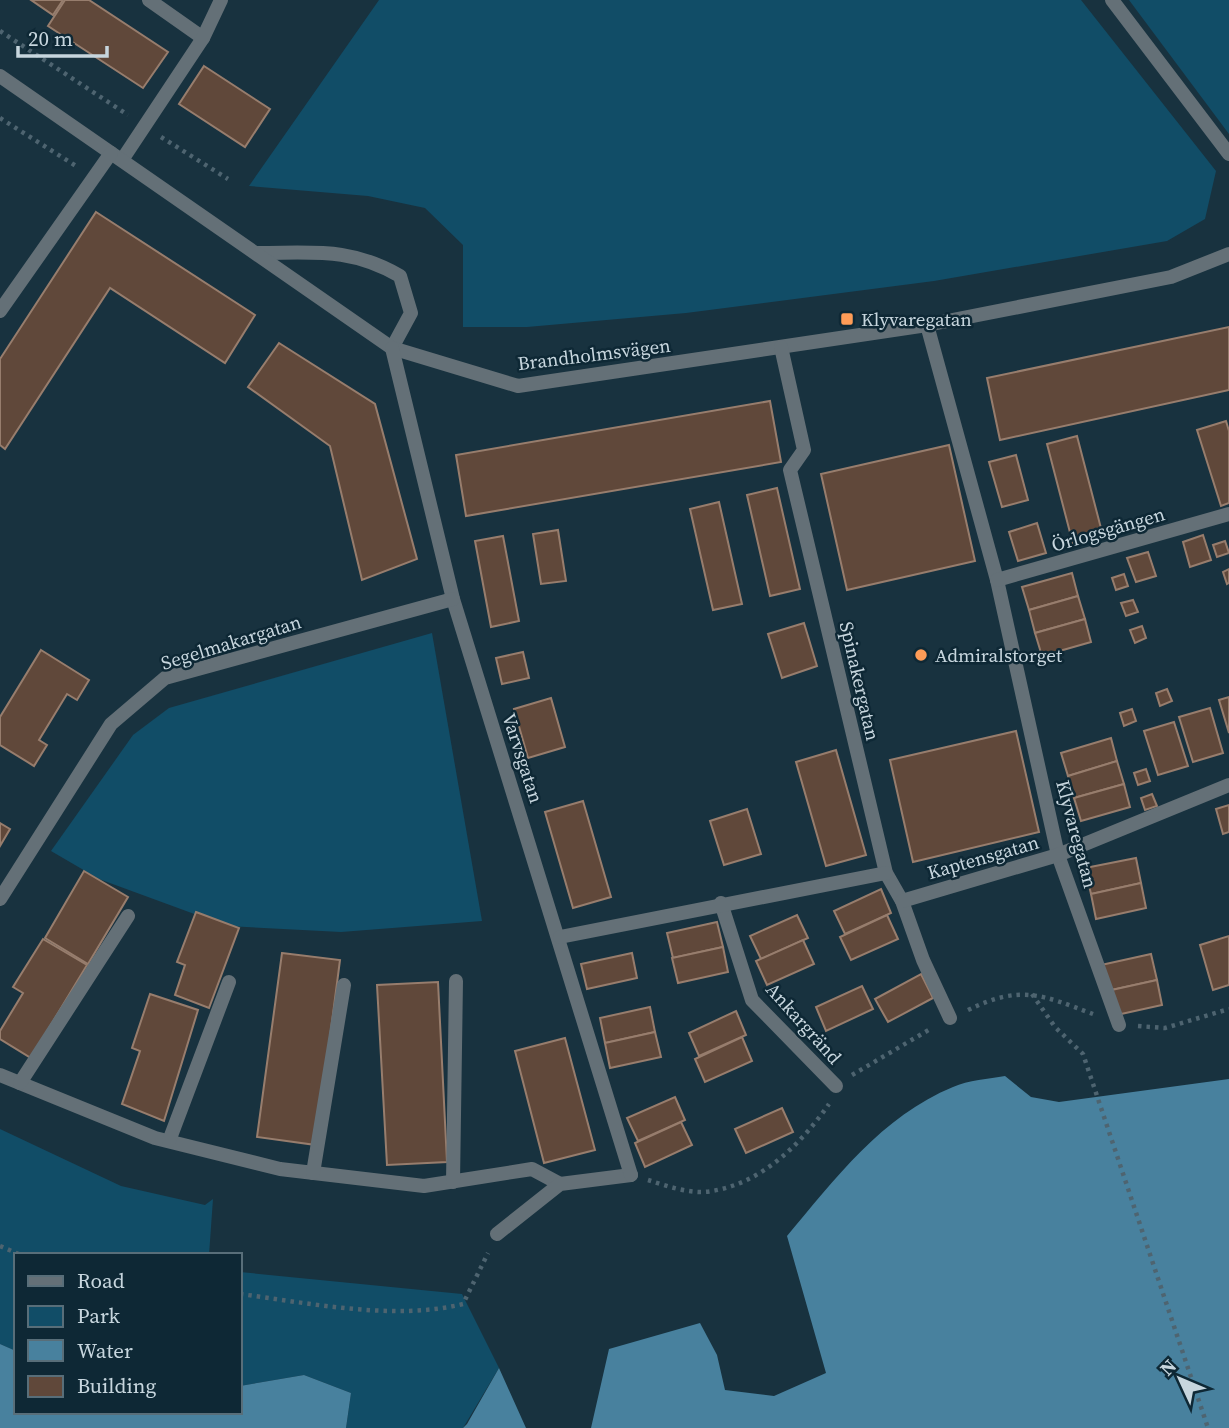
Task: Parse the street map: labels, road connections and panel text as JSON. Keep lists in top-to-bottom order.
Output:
{
  "streets": {
    "street": [
      "Brandholmsvägen",
      "Örlogsgängen",
      "Segelmakargatan",
      "Spinakergatan",
      "Varvsgatan",
      "Klyvaregatan",
      "Kaptensgatan",
      "Ankargränd"
    ]
  },
  "crossings": [
    ["Brandholmsvägen", "Spinakergatan"],
    ["Brandholmsvägen", "Varvsgatan"],
    ["Brandholmsvägen", "Klyvaregatan"],
    ["Örlogsgängen", "Klyvaregatan"],
    ["Segelmakargatan", "Varvsgatan"],
    ["Spinakergatan", "Kaptensgatan"],
    ["Klyvaregatan", "Kaptensgatan"]
  ],
  "places": {
    "transit": ["Klyvaregatan"],
    "other": ["Admiralstorget"]
  },
  "legend": [
    "Road",
    "Park",
    "Water",
    "Building"
  ],
  "scale_bar": "20 m",
  "north": "top left"
}
